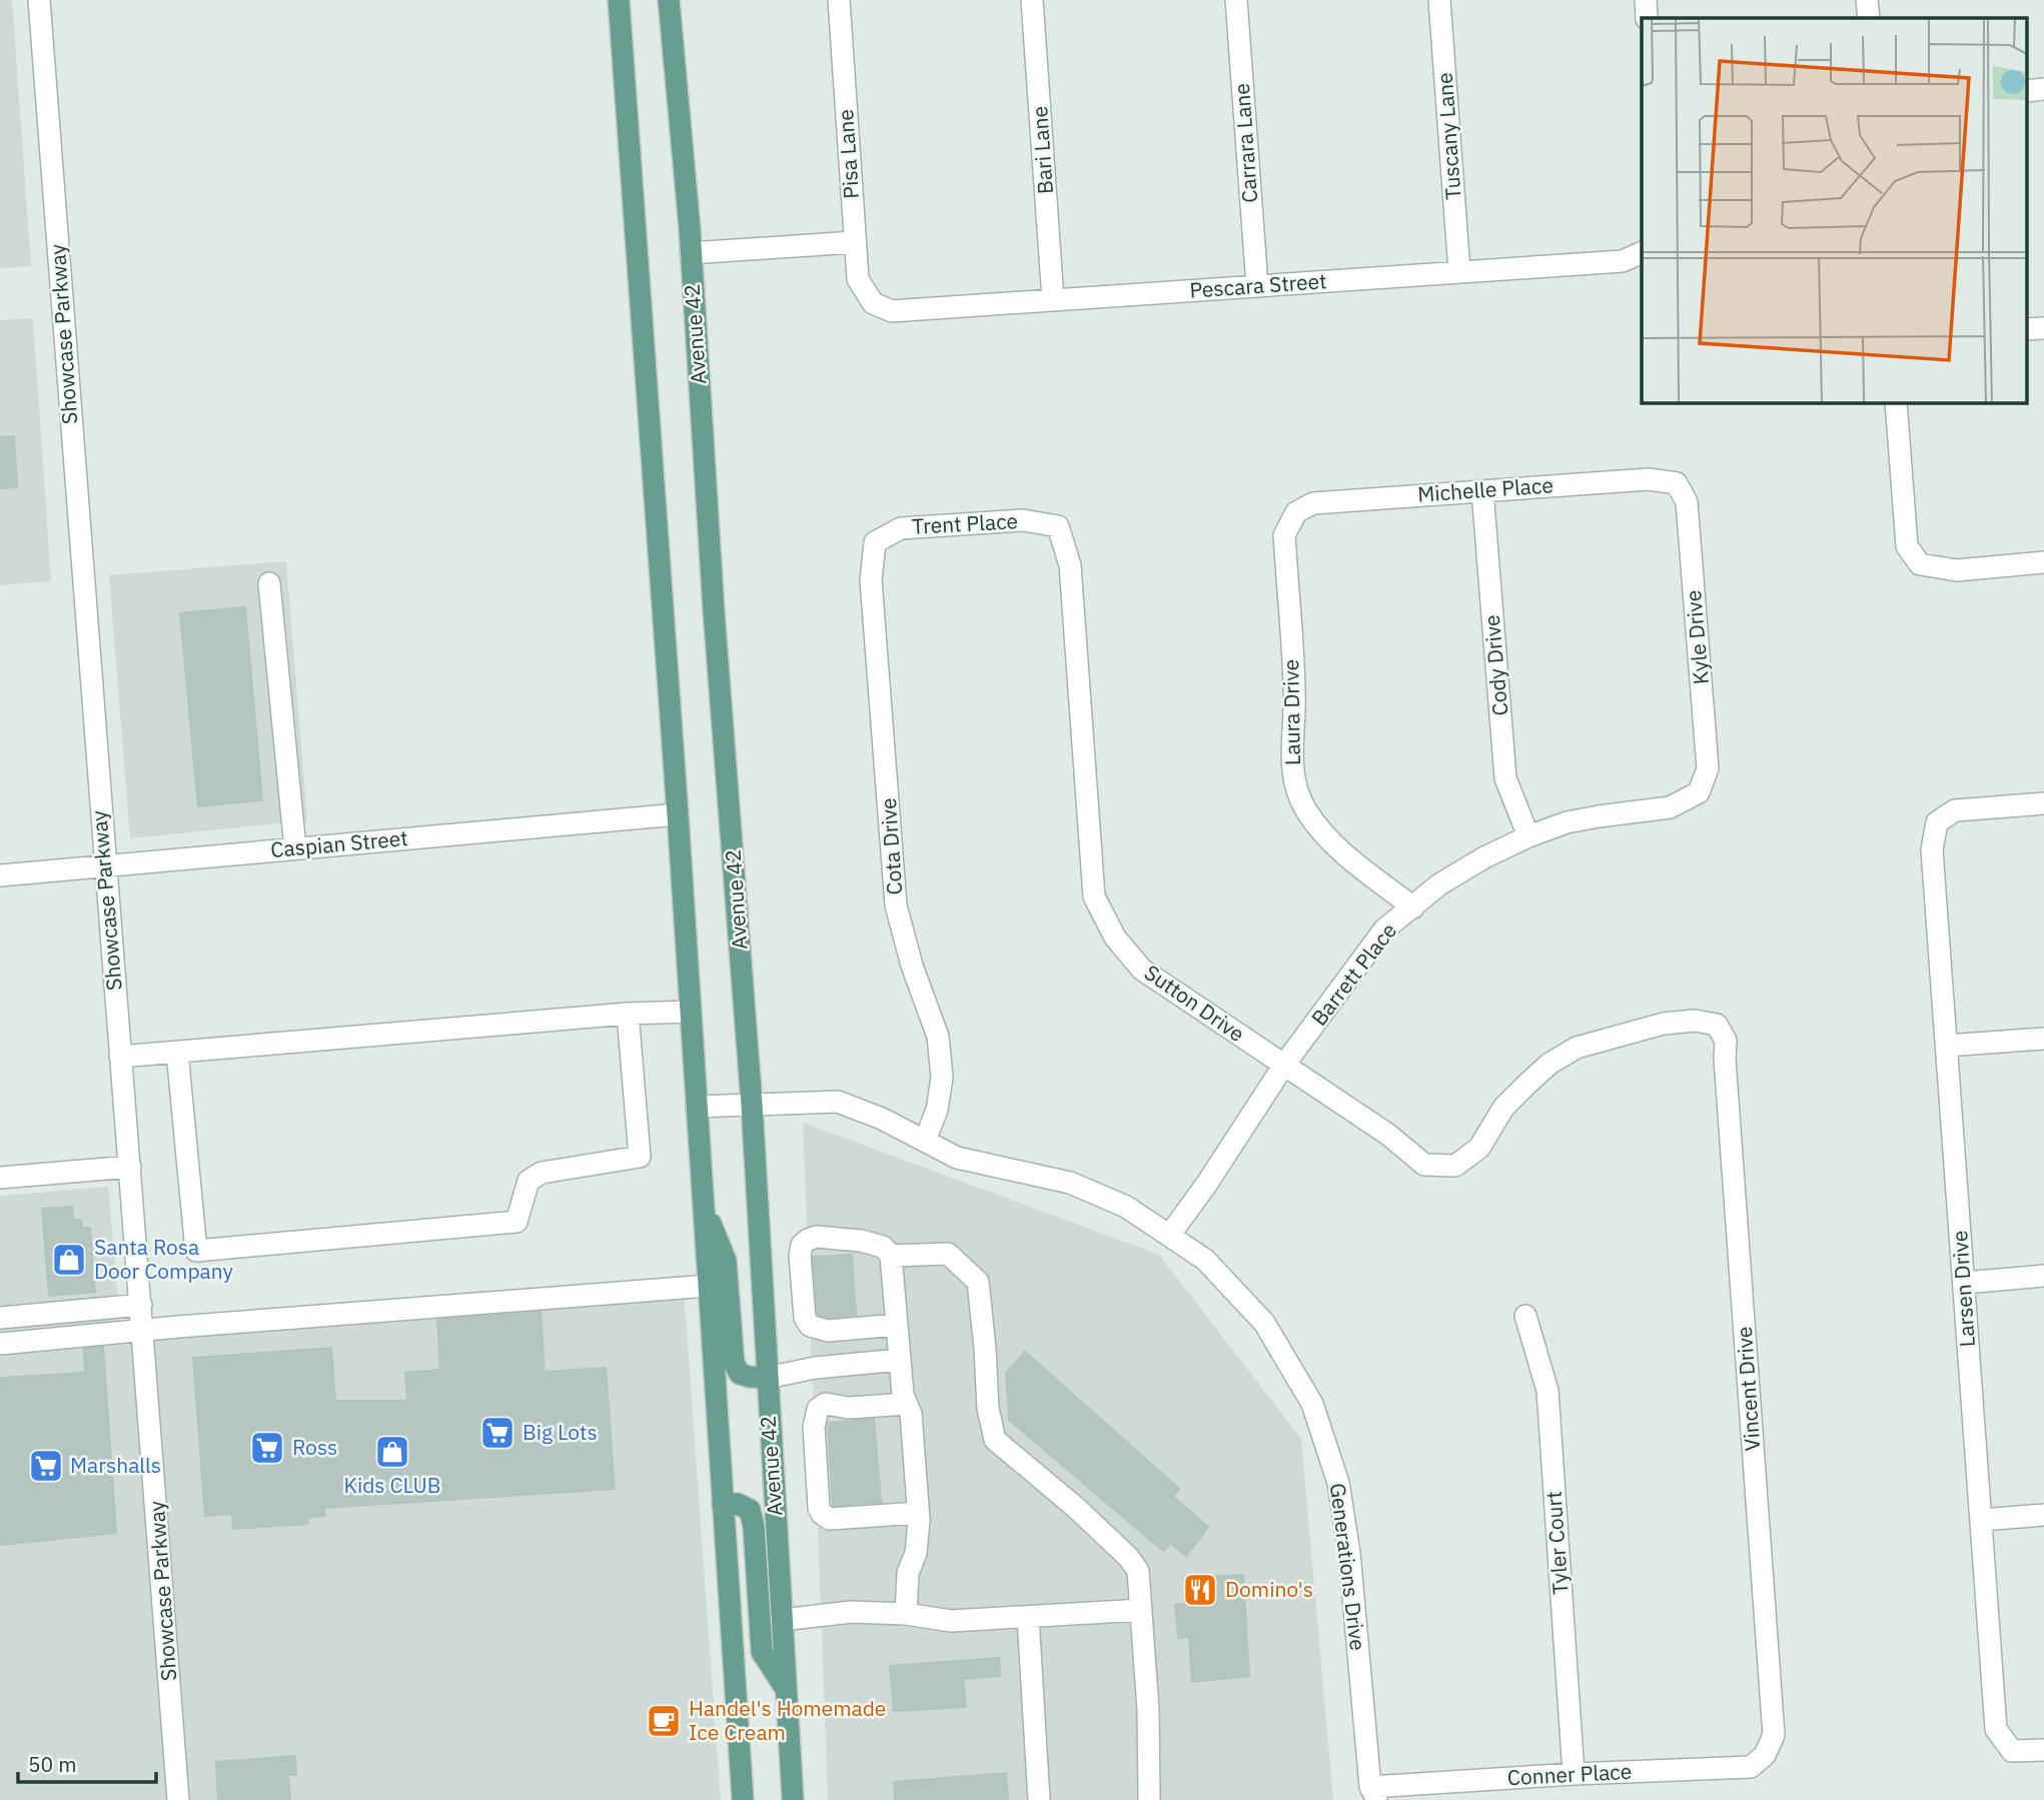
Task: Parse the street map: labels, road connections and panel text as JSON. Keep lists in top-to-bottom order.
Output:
{
  "streets": {
    "main road": ["Avenue 42"],
    "street": [
      "Tuscany Lane",
      "Carrara Lane",
      "Bari Lane",
      "Pisa Lane",
      "Pescara Street",
      "Showcase Parkway",
      "Michelle Place",
      "Trent Place",
      "Kyle Drive",
      "Cody Drive",
      "Laura Drive",
      "Caspian Street",
      "Cota Drive",
      "Barrett Place",
      "Sutton Drive",
      "Larsen Drive",
      "Vincent Drive",
      "Tyler Court",
      "Generations Drive",
      "Conner Place"
    ]
  },
  "crossings": [
    ["Tuscany Lane", "Pescara Street"],
    ["Carrara Lane", "Pescara Street"],
    ["Bari Lane", "Pescara Street"],
    ["Pisa Lane", "Pescara Street"],
    ["Showcase Parkway", "Caspian Street"],
    ["Avenue 42", "Generations Drive"],
    ["Michelle Place", "Kyle Drive"],
    ["Michelle Place", "Cody Drive"],
    ["Michelle Place", "Laura Drive"],
    ["Trent Place", "Cota Drive"],
    ["Trent Place", "Sutton Drive"],
    ["Kyle Drive", "Barrett Place"],
    ["Cody Drive", "Barrett Place"],
    ["Laura Drive", "Barrett Place"],
    ["Cota Drive", "Generations Drive"],
    ["Barrett Place", "Sutton Drive"],
    ["Barrett Place", "Generations Drive"],
    ["Sutton Drive", "Vincent Drive"],
    ["Vincent Drive", "Conner Place"],
    ["Tyler Court", "Conner Place"],
    ["Generations Drive", "Conner Place"]
  ],
  "places": {
    "shop": ["Santa Rosa Door Company", "Kids CLUB"],
    "supermarket": ["Big Lots", "Ross", "Marshalls"],
    "restaurant": ["Domino's"],
    "cafe": ["Handel's Homemade Ice Cream"]
  },
  "scale_bar": "50 m"
}
